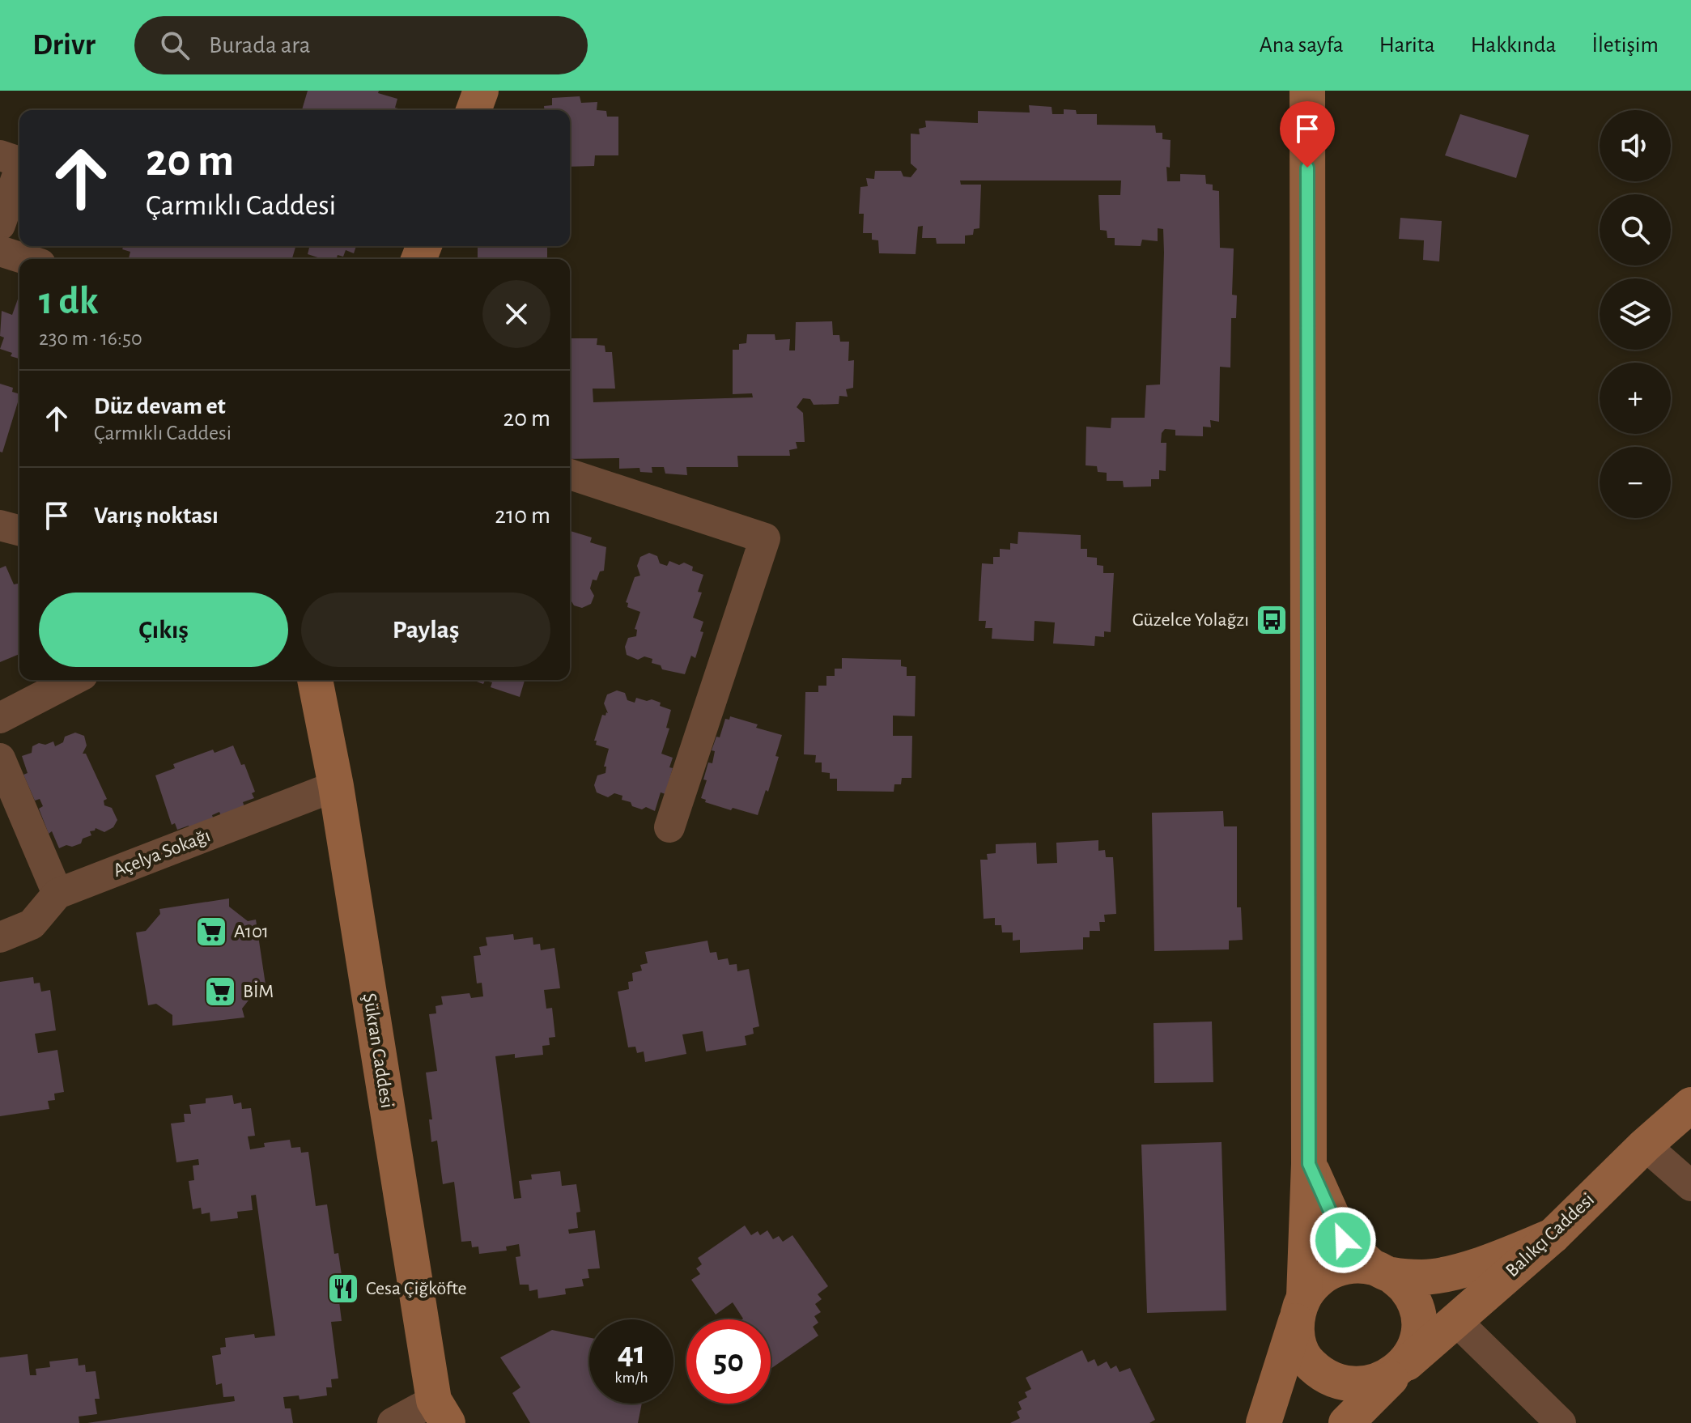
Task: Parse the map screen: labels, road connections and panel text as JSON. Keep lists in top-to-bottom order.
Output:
{
  "streets": {
    "main road": ["Şükran Caddesi", "Balıkçı Caddesi"],
    "street": ["Açelya Sokağı"]
  },
  "crossings": [
    ["Açelya Sokağı", "Şükran Caddesi"]
  ],
  "places": {
    "bus stop": ["Güzelce Yolağzı"],
    "supermarket": ["A101", "BİM"],
    "restaurant": ["Cesa Çiğköfte"]
  },
  "page": {
    "header": "Drivr",
    "search": "Burada ara",
    "nav": [
      "Ana sayfa",
      "Harita",
      "Hakkında",
      "İletişim"
    ],
    "map_buttons": ["+", "−"],
    "turn": ["20 m", "Çarmıklı Caddesi"],
    "heading": ["1 dk", "230 m · 16:50"],
    "list": [
      {
        "name": "Düz devam et",
        "note": "Çarmıklı Caddesi",
        "value": "20 m"
      },
      {
        "name": "Varış noktası",
        "value": "210 m"
      }
    ],
    "buttons": ["Çıkış", "Paylaş"],
    "speed": "41 km/h",
    "limit": "50"
  }
}
